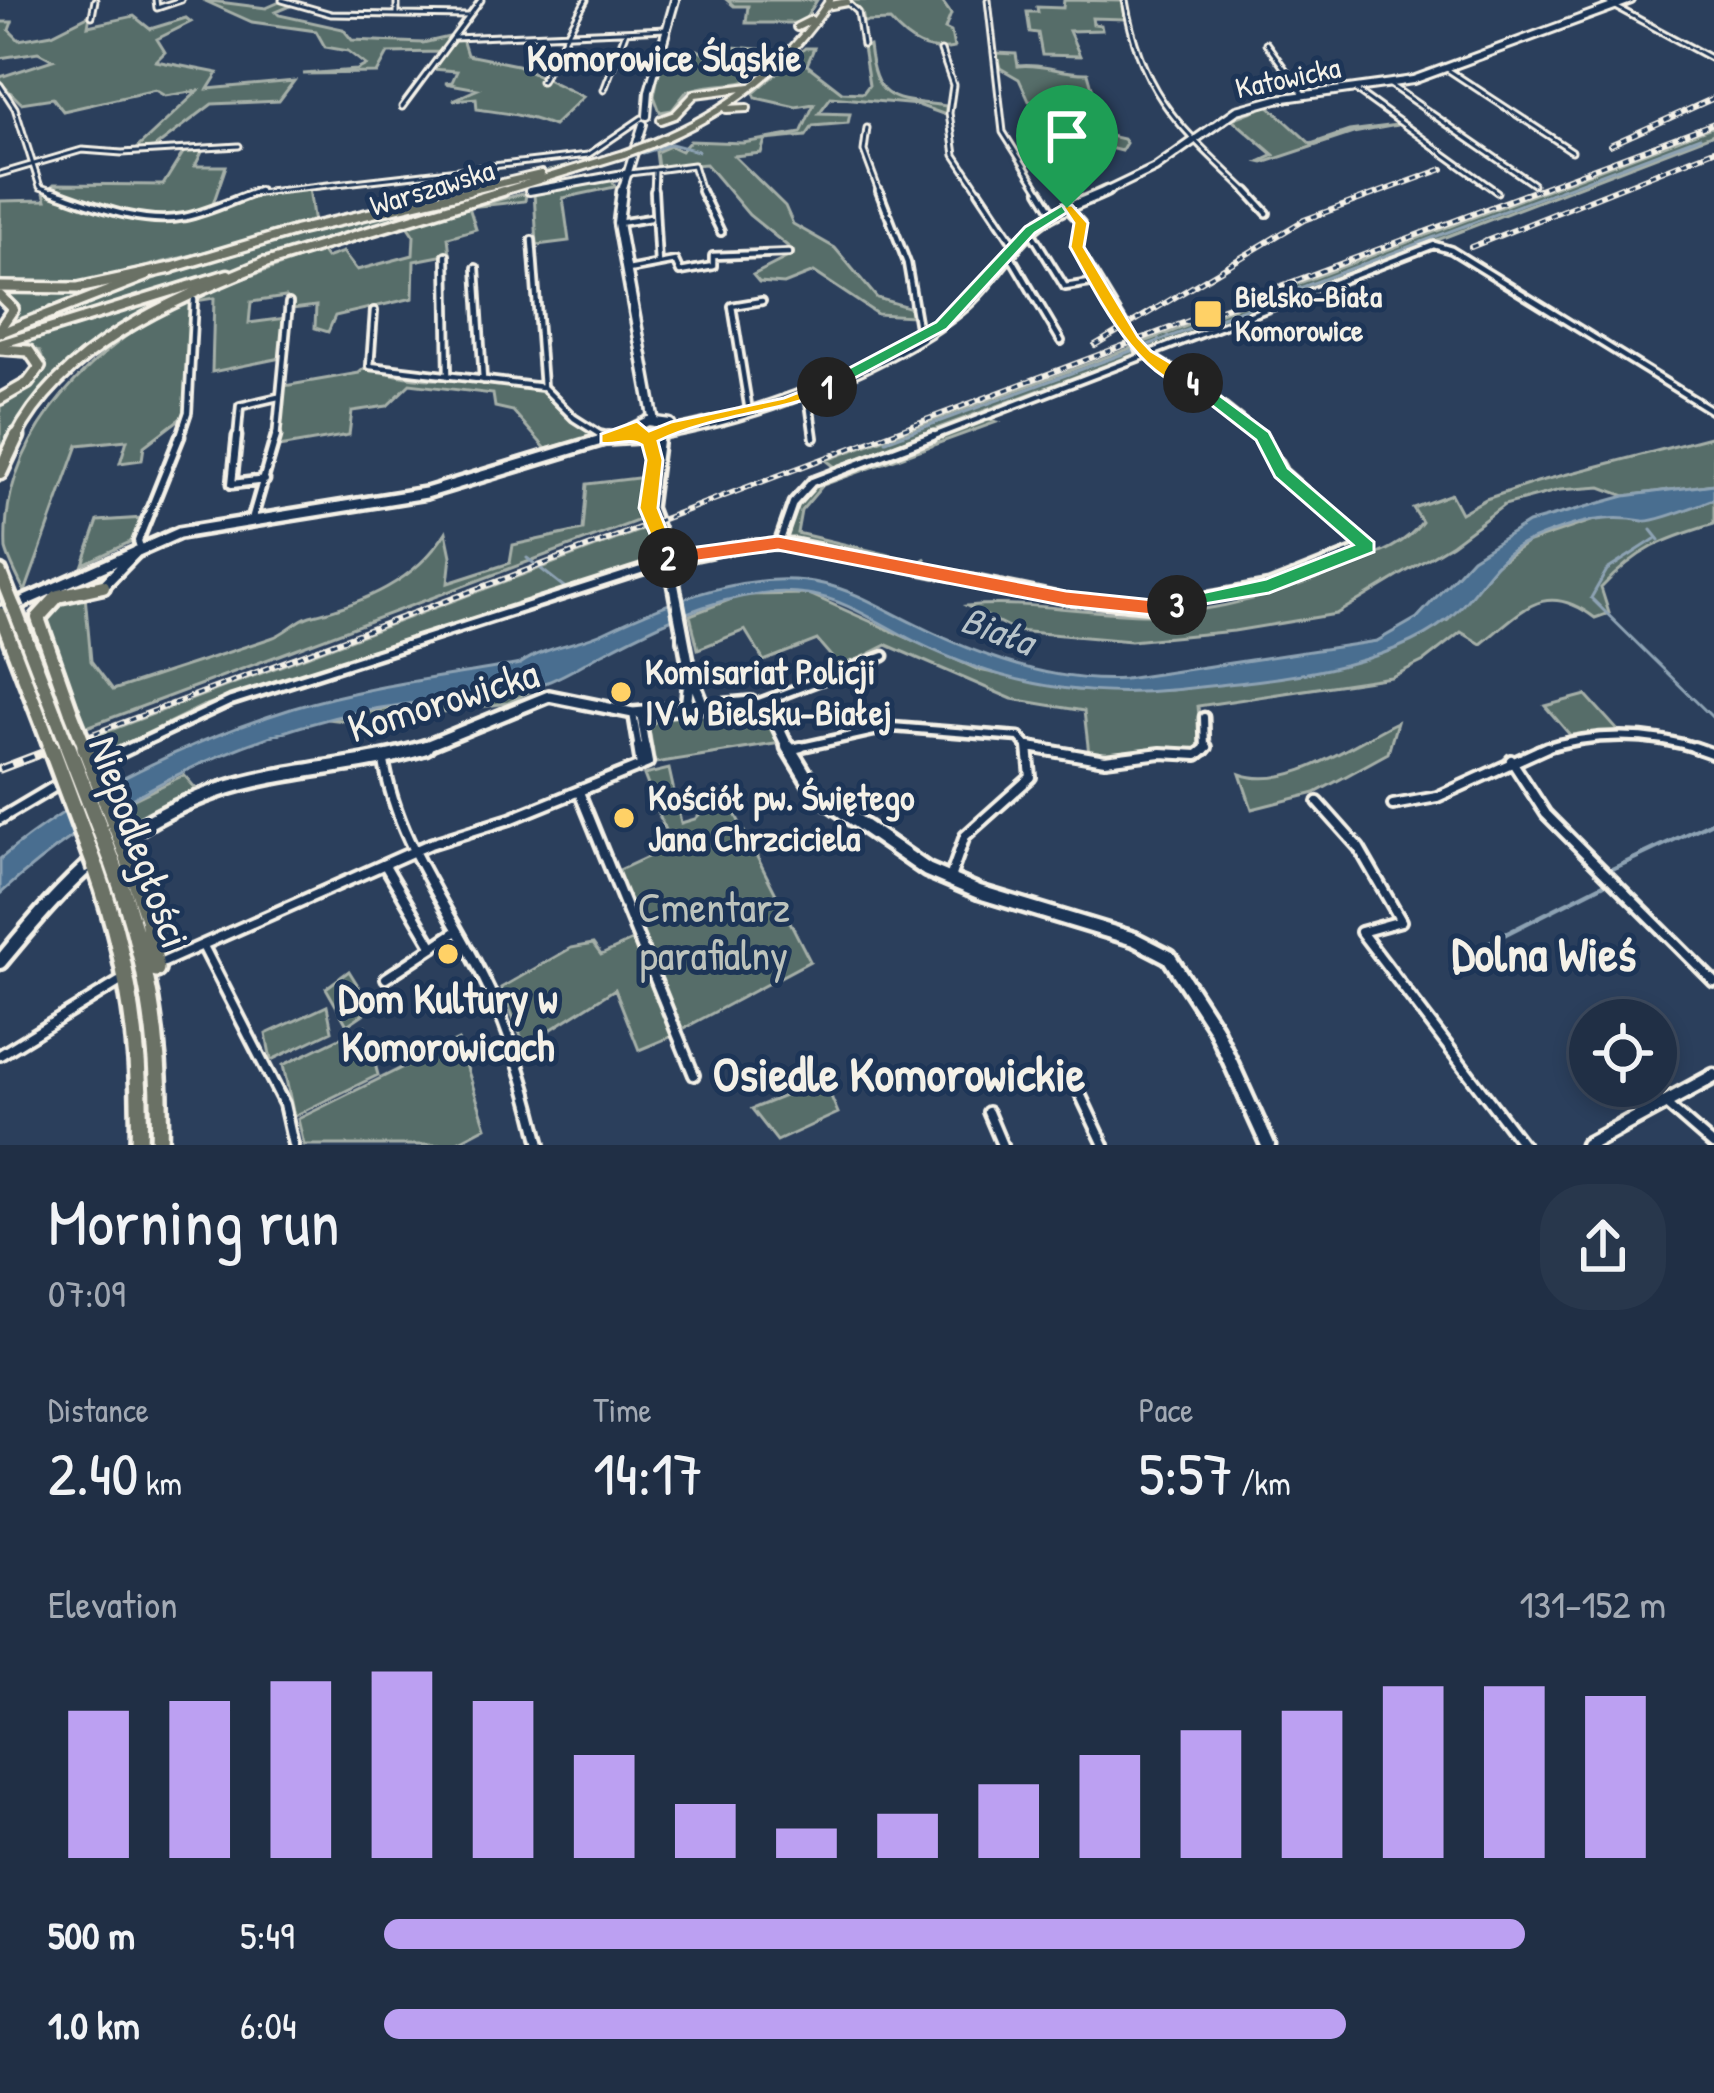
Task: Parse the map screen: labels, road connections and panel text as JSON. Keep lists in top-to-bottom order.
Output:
{
  "streets": {
    "highway": ["Niepodległości"],
    "main road": ["Warszawska"],
    "street": ["Katowicka", "Komorowicka"]
  },
  "districts": ["Komorowice Śląskie", "Dolna Wieś", "Osiedle Komorowickie"],
  "water": ["Biała"],
  "parks": ["Cmentarz parafialny"],
  "places": {
    "transit": ["Bielsko-Biała Komorowice"],
    "other": ["Komisariat Policji IV w Bielsku-Białej", "Kościół pw. Świętego Jana Chrzciciela", "Dom Kultury w Komorowicach"]
  },
  "page": {
    "pins": [
      "4",
      "1",
      "2",
      "3"
    ],
    "heading": ["Morning run", "07:09"],
    "stats": [
      ["Distance", "2.40 km"],
      ["Time", "14:17"],
      ["Pace", "5:57 /km"]
    ],
    "chart": ["Elevation", "131–152 m"],
    "list": [
      {
        "name": "500 m",
        "note": "5:49"
      },
      {
        "name": "1.0 km",
        "note": "6:04"
      }
    ]
  }
}
